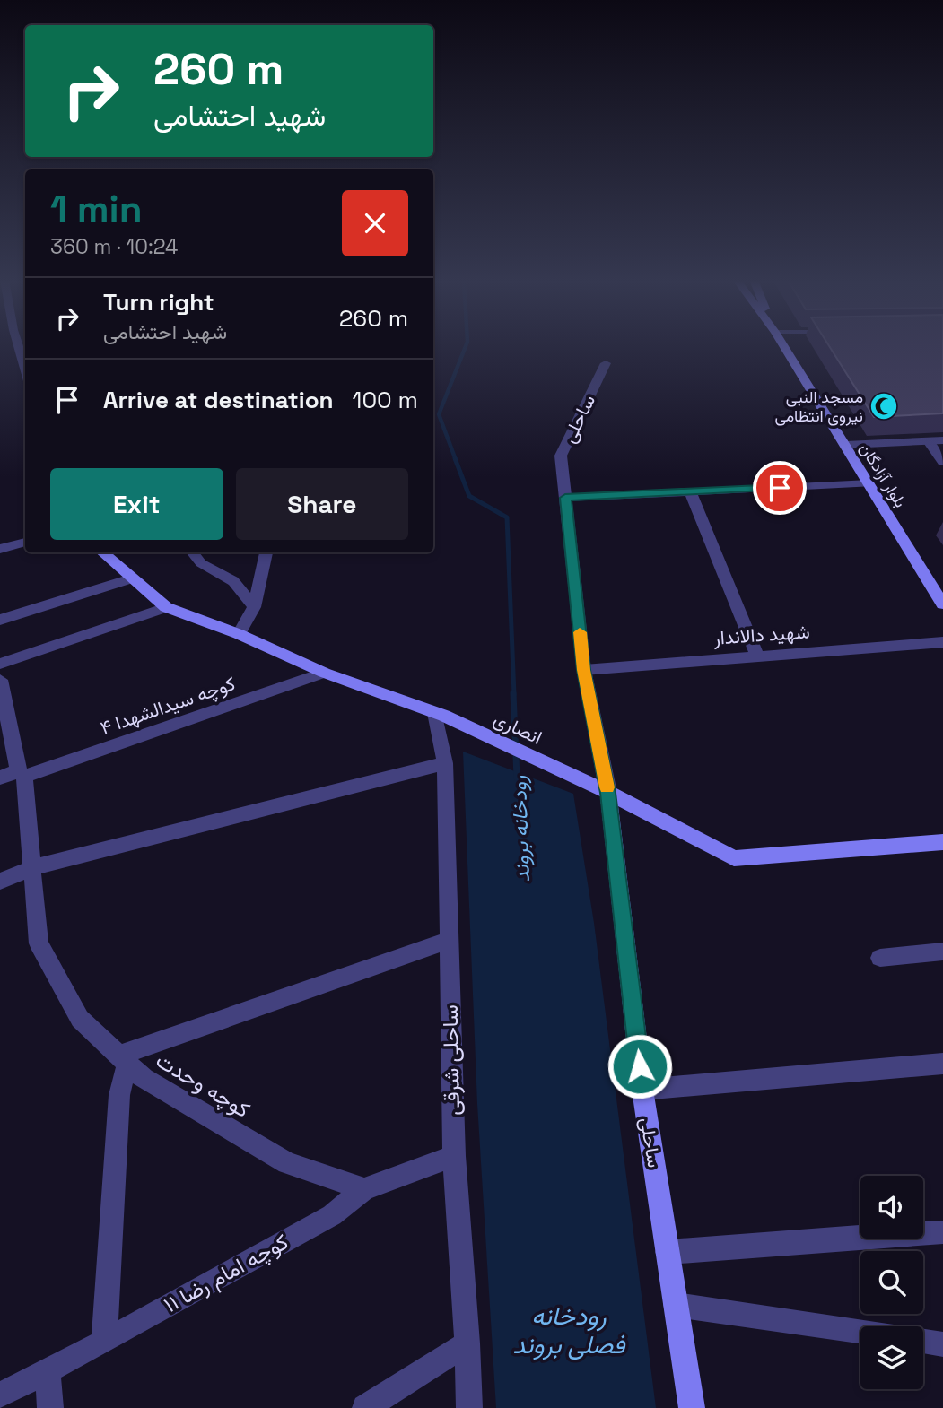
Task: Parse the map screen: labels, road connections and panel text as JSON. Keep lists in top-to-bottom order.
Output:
{
  "streets": {
    "main road": ["ساحلی", "بلوار آزادگان", "انصاری"],
    "street": [
      "شهید دالاندار",
      "کوچه سیدالشهدا ۴",
      "ساحلی شرقی",
      "کوچه وحدت",
      "کوچه امام رضا ۱۱"
    ]
  },
  "crossings": [
    ["ساحلی", "شهید دالاندار"],
    ["ساحلی", "انصاری"],
    ["کوچه سیدالشهدا ۴", "انصاری"],
    ["کوچه سیدالشهدا ۴", "کوچه وحدت"],
    ["انصاری", "ساحلی شرقی"],
    ["ساحلی شرقی", "کوچه امام رضا ۱۱"],
    ["کوچه وحدت", "کوچه امام رضا ۱۱"]
  ],
  "water": ["رودخانه بروند", "رودخانه فصلی بروند"],
  "places": {
    "mosque": ["مسجد النبی نیروی انتظامی"]
  },
  "page": {
    "turn": ["260 m", "شهید احتشامی"],
    "heading": ["1 min", "360 m · 10:24"],
    "list": [
      {
        "name": "Turn right",
        "note": "شهید احتشامی",
        "value": "260 m"
      },
      {
        "name": "Arrive at destination",
        "value": "100 m"
      }
    ],
    "buttons": ["Exit", "Share"]
  }
}
